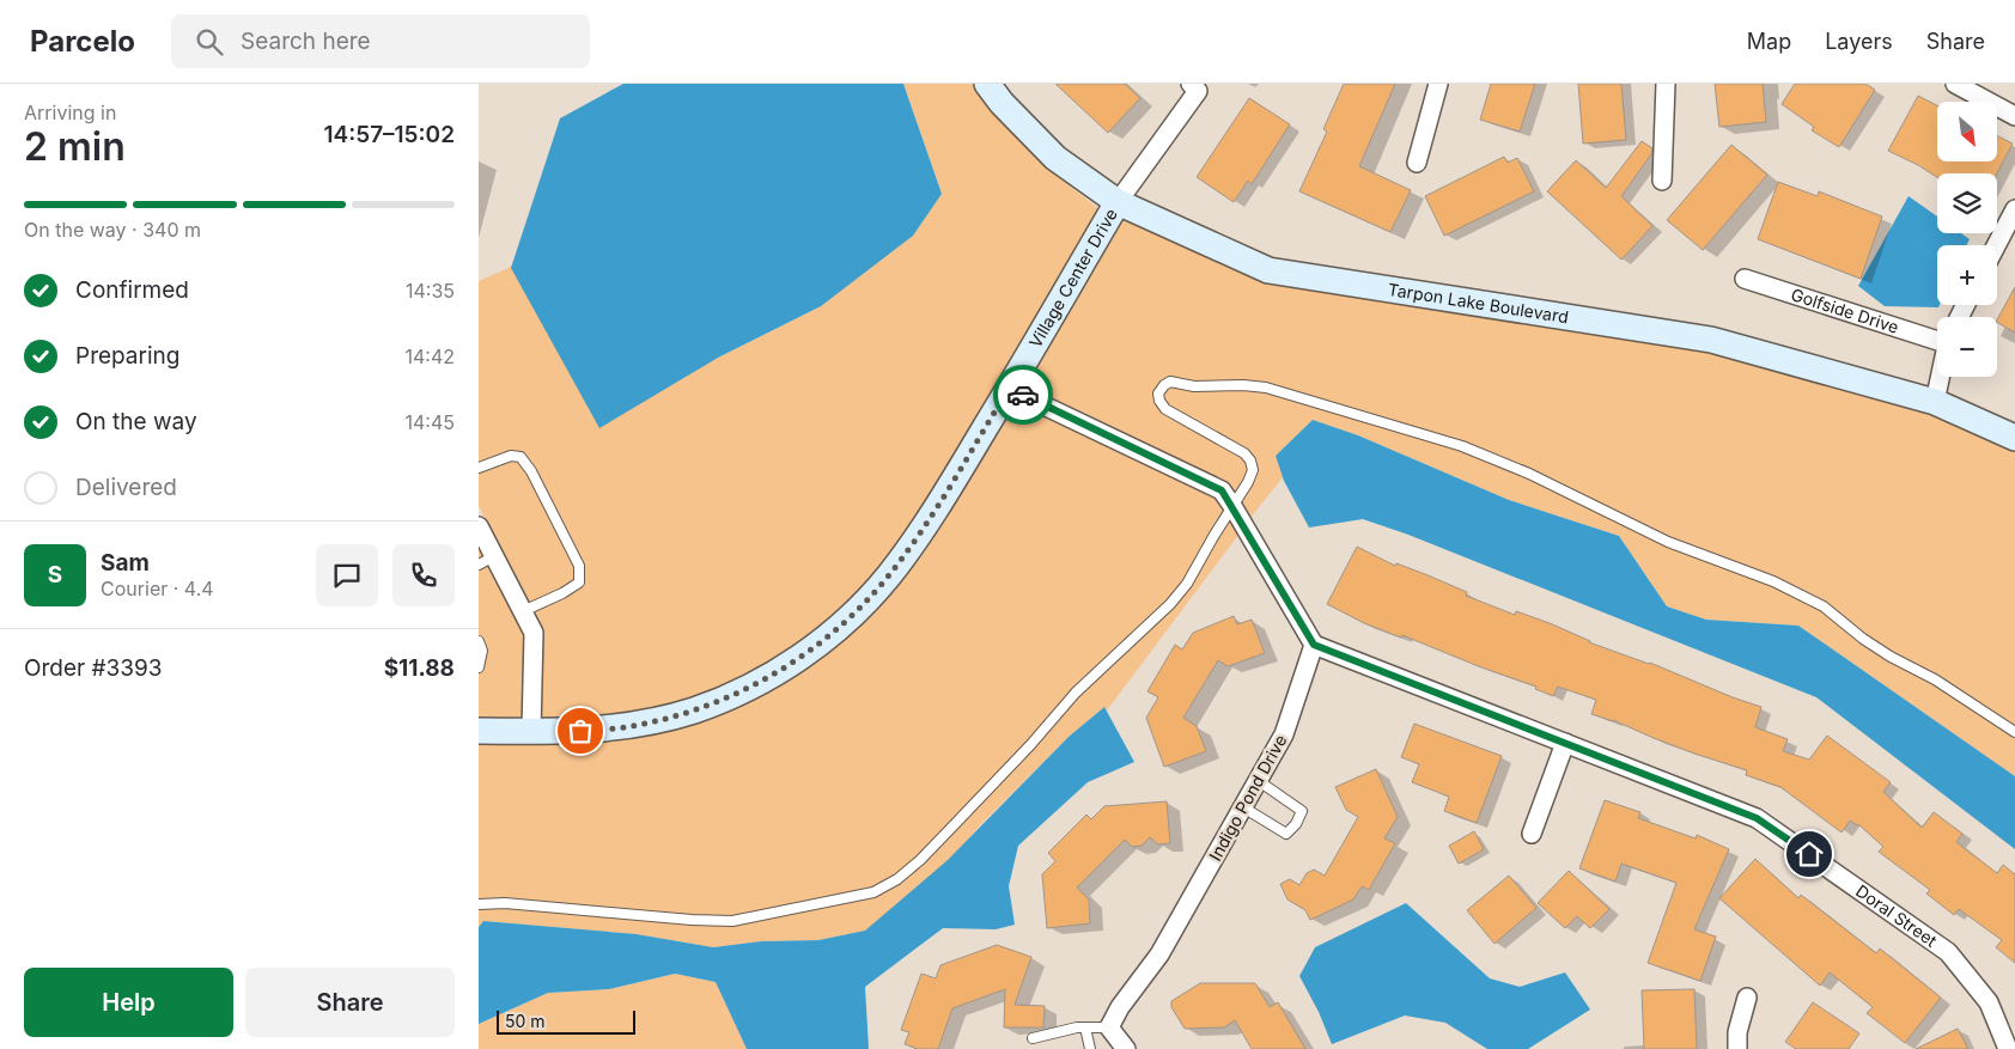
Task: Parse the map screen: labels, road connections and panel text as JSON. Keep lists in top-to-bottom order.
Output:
{
  "streets": {
    "street": [
      "Village Center Drive",
      "Tarpon Lake Boulevard",
      "Golfside Drive",
      "Indigo Pond Drive",
      "Doral Street"
    ]
  },
  "crossings": [
    ["Village Center Drive", "Tarpon Lake Boulevard"],
    ["Indigo Pond Drive", "Doral Street"]
  ],
  "scale_bar": "50 m",
  "north": "bottom right",
  "page": {
    "header": "Parcelo",
    "search": "Search here",
    "nav": ["Map", "Layers", "Share"],
    "heading": ["2 min", "Arriving in", "14:57–15:02"],
    "panel": [
      "Sam",
      "Courier · 4.4",
      "Order #3393",
      "$11.88"
    ],
    "map_buttons": ["+", "−"],
    "bar": "On the way · 340 m",
    "list": [
      ["Confirmed", "14:35"],
      ["Preparing", "14:42"],
      ["On the way", "14:45"],
      "Delivered"
    ],
    "round": "S",
    "buttons": ["Help", "Share"],
    "scale": "50 m"
  }
}
